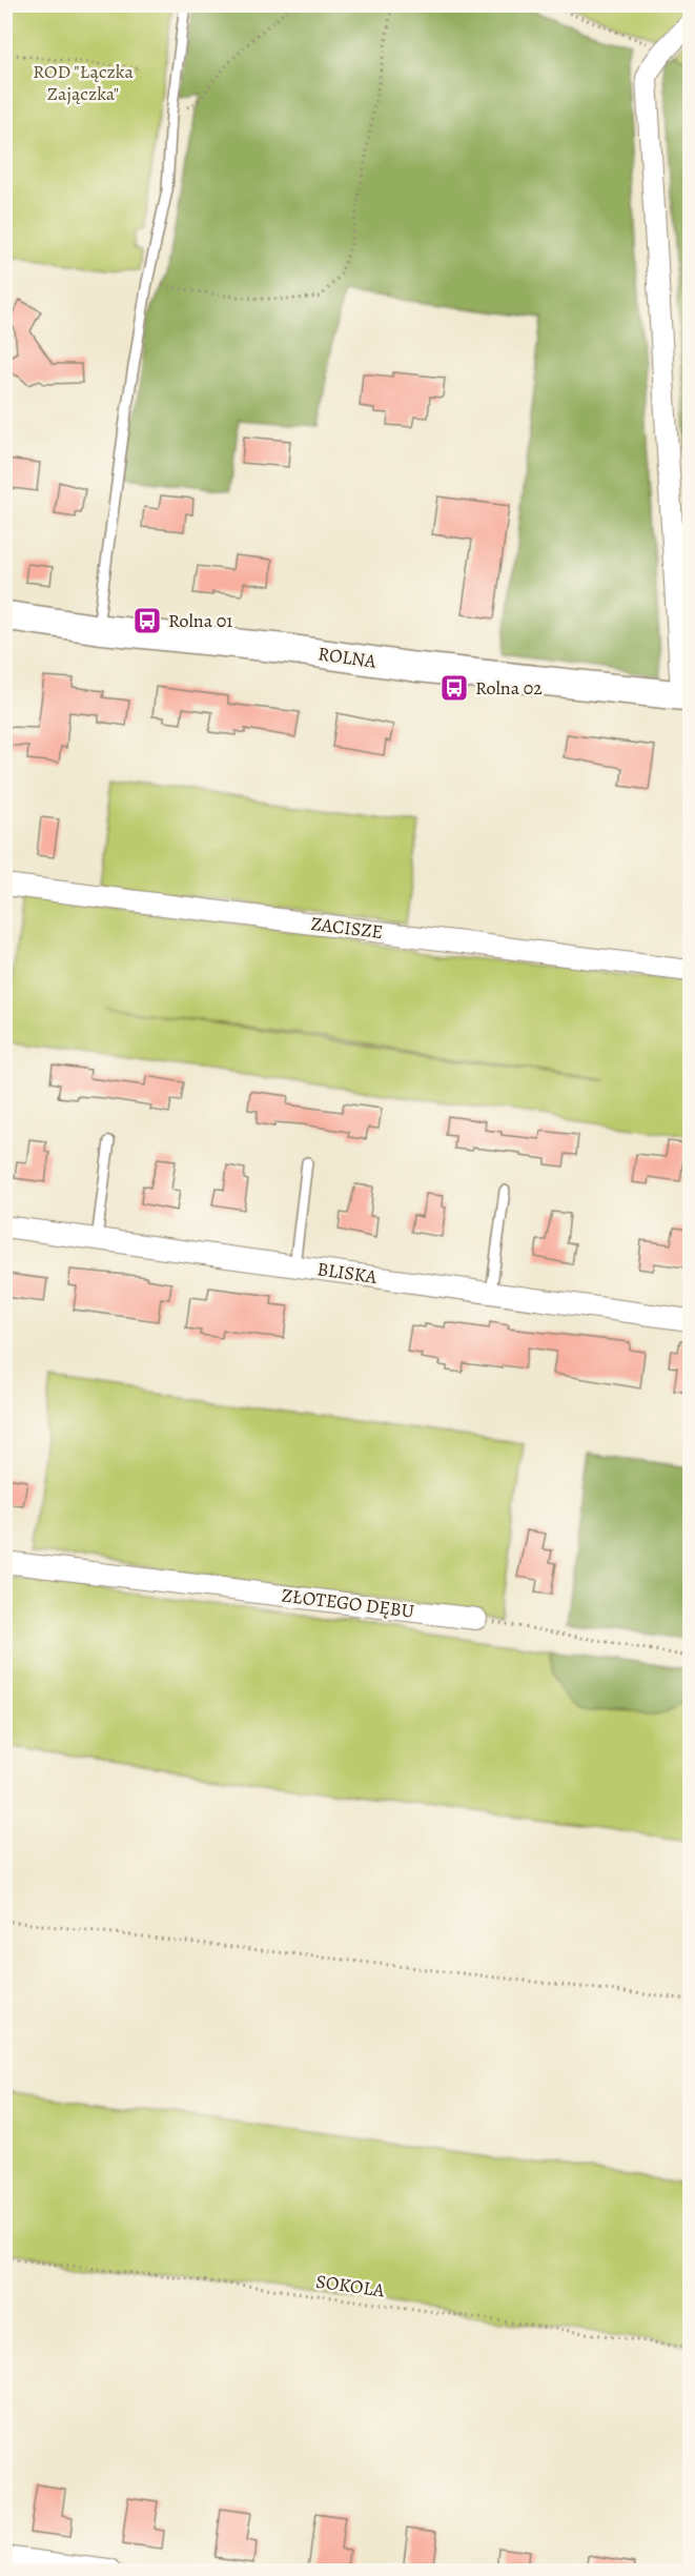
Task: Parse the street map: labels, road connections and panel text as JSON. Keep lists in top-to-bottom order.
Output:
{
  "streets": {
    "street": [
      "ROLNA",
      "ZACISZE",
      "BLISKA",
      "ZŁOTEGO DĘBU"
    ],
    "path": ["SOKOLA"]
  },
  "parks": ["ROD \"Łączka Zajączka\""],
  "places": {
    "bus stop": ["Rolna 01", "Rolna 02"]
  }
}
